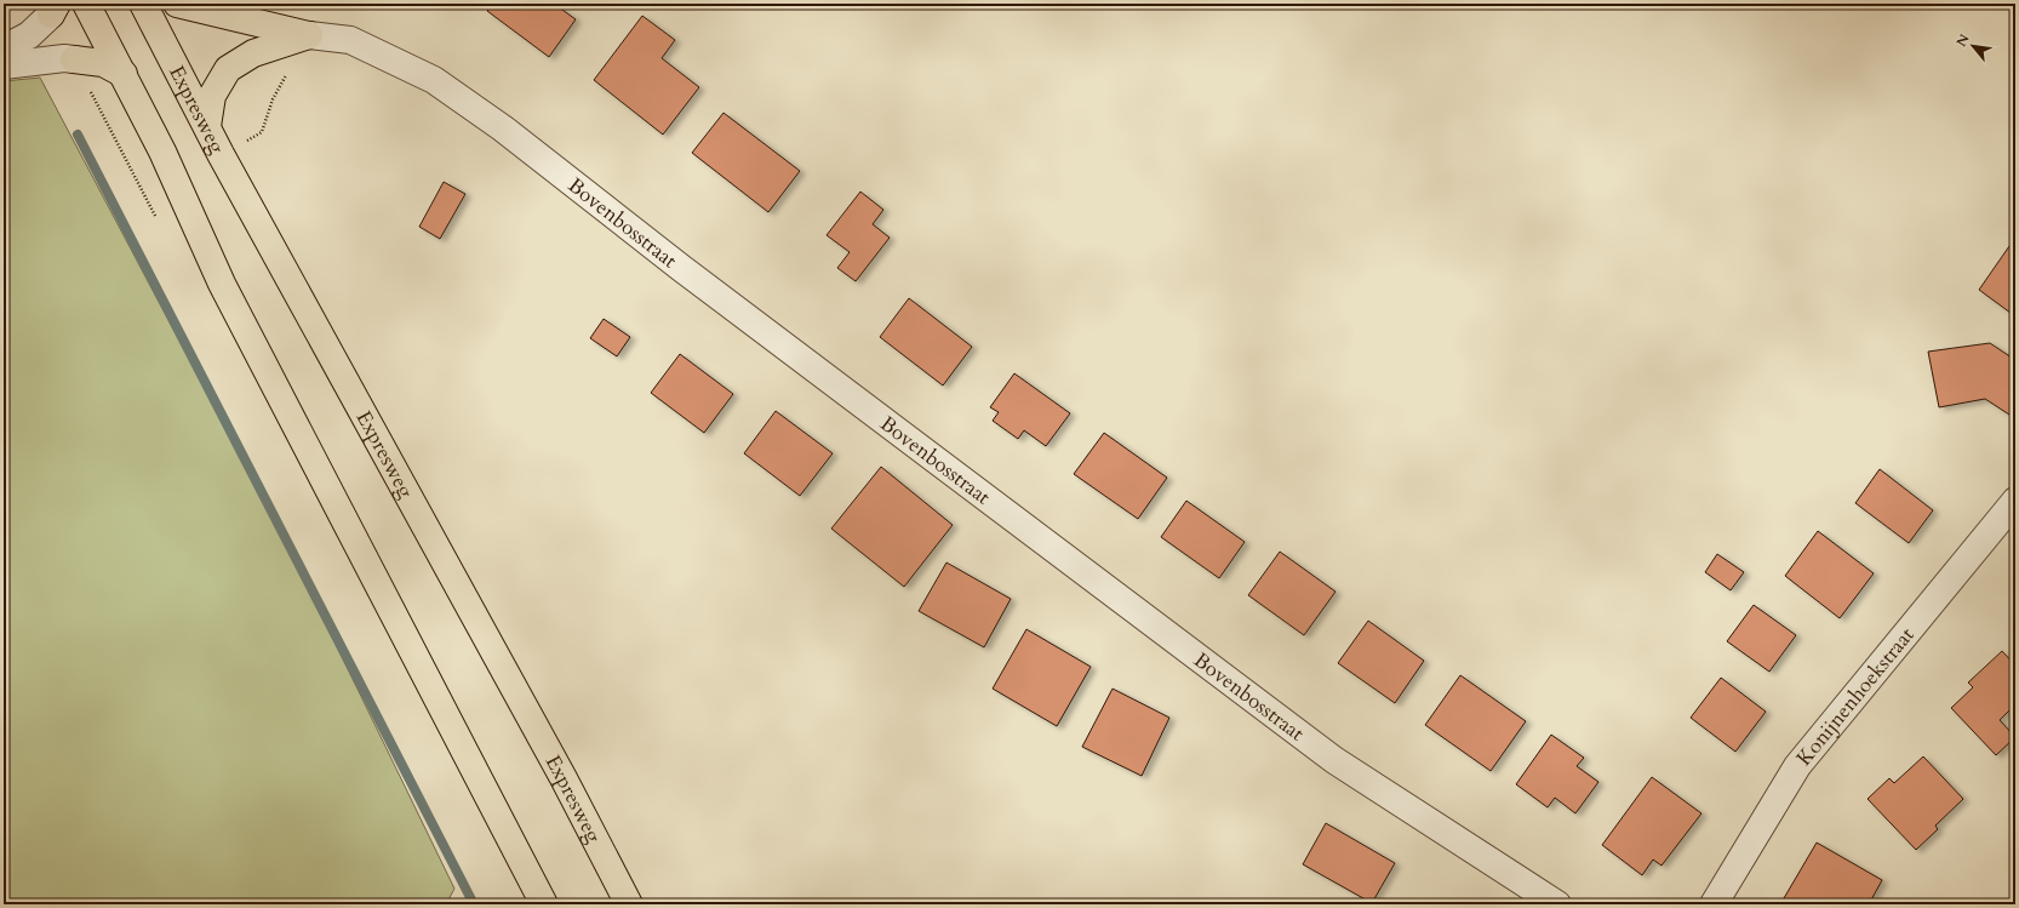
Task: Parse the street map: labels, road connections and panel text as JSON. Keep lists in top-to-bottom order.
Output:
{
  "streets": {
    "highway": ["Expresweg"],
    "street": ["Bovenbosstraat", "Konijnenhoekstraat"]
  },
  "north": "top left"
}
